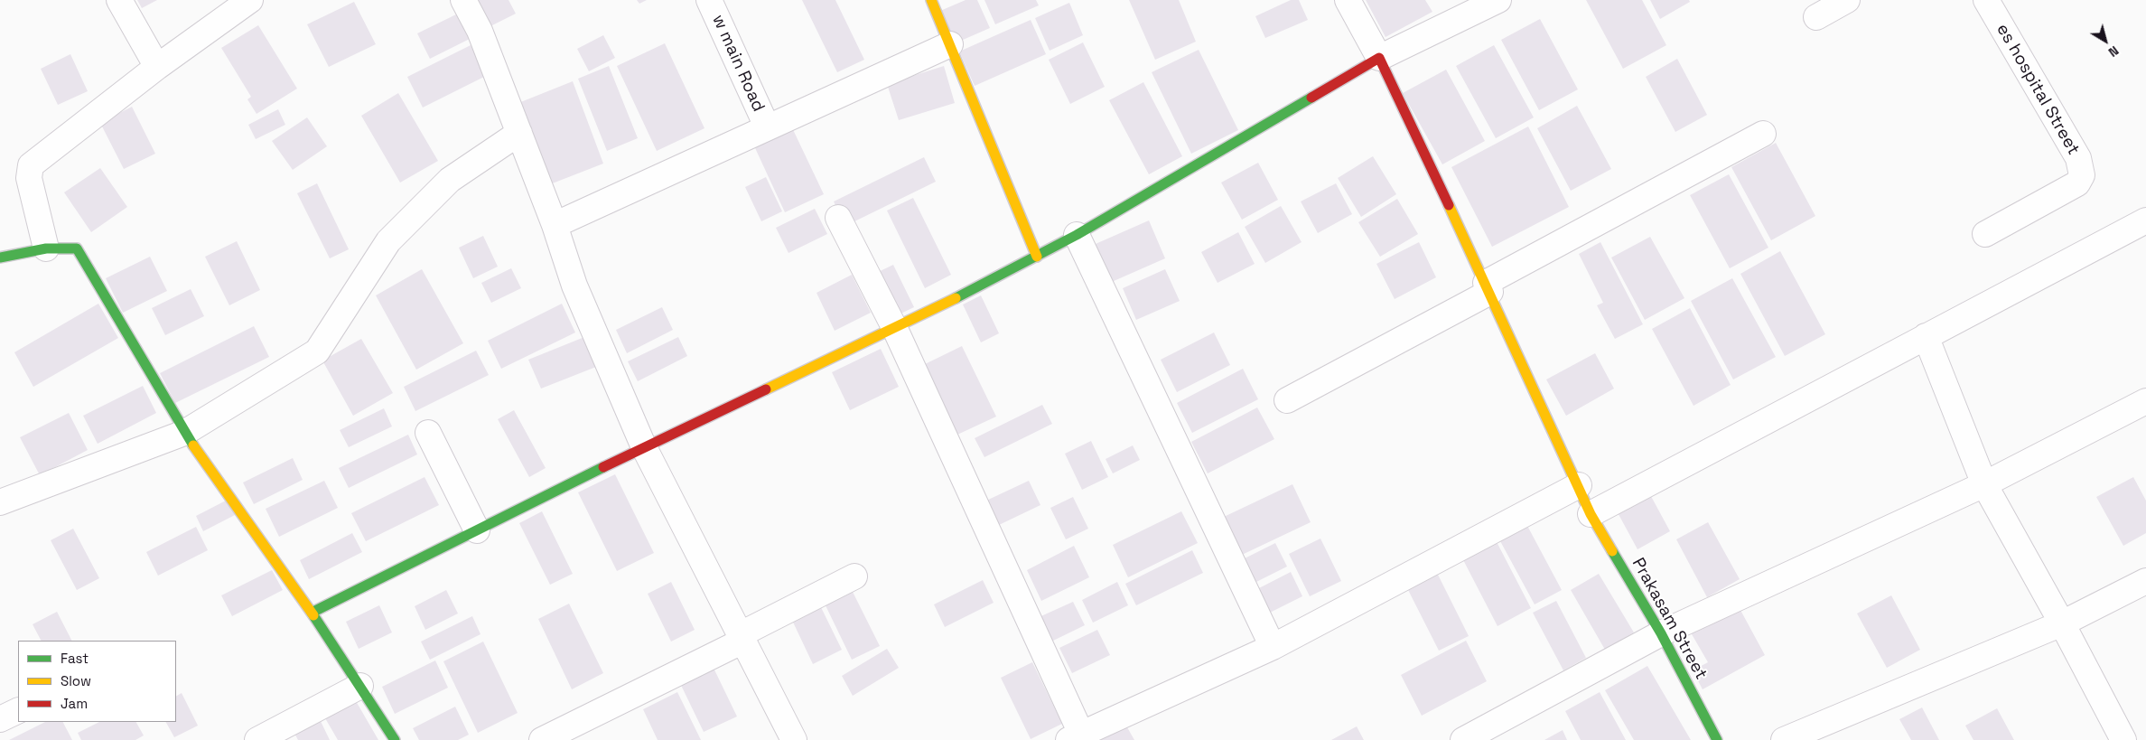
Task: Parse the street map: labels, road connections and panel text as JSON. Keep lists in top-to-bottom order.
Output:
{
  "streets": {
    "street": ["w main Road", "es hospital Street", "Prakasam Street"]
  },
  "legend": ["Fast", "Slow", "Jam"],
  "north": "bottom right"
}
